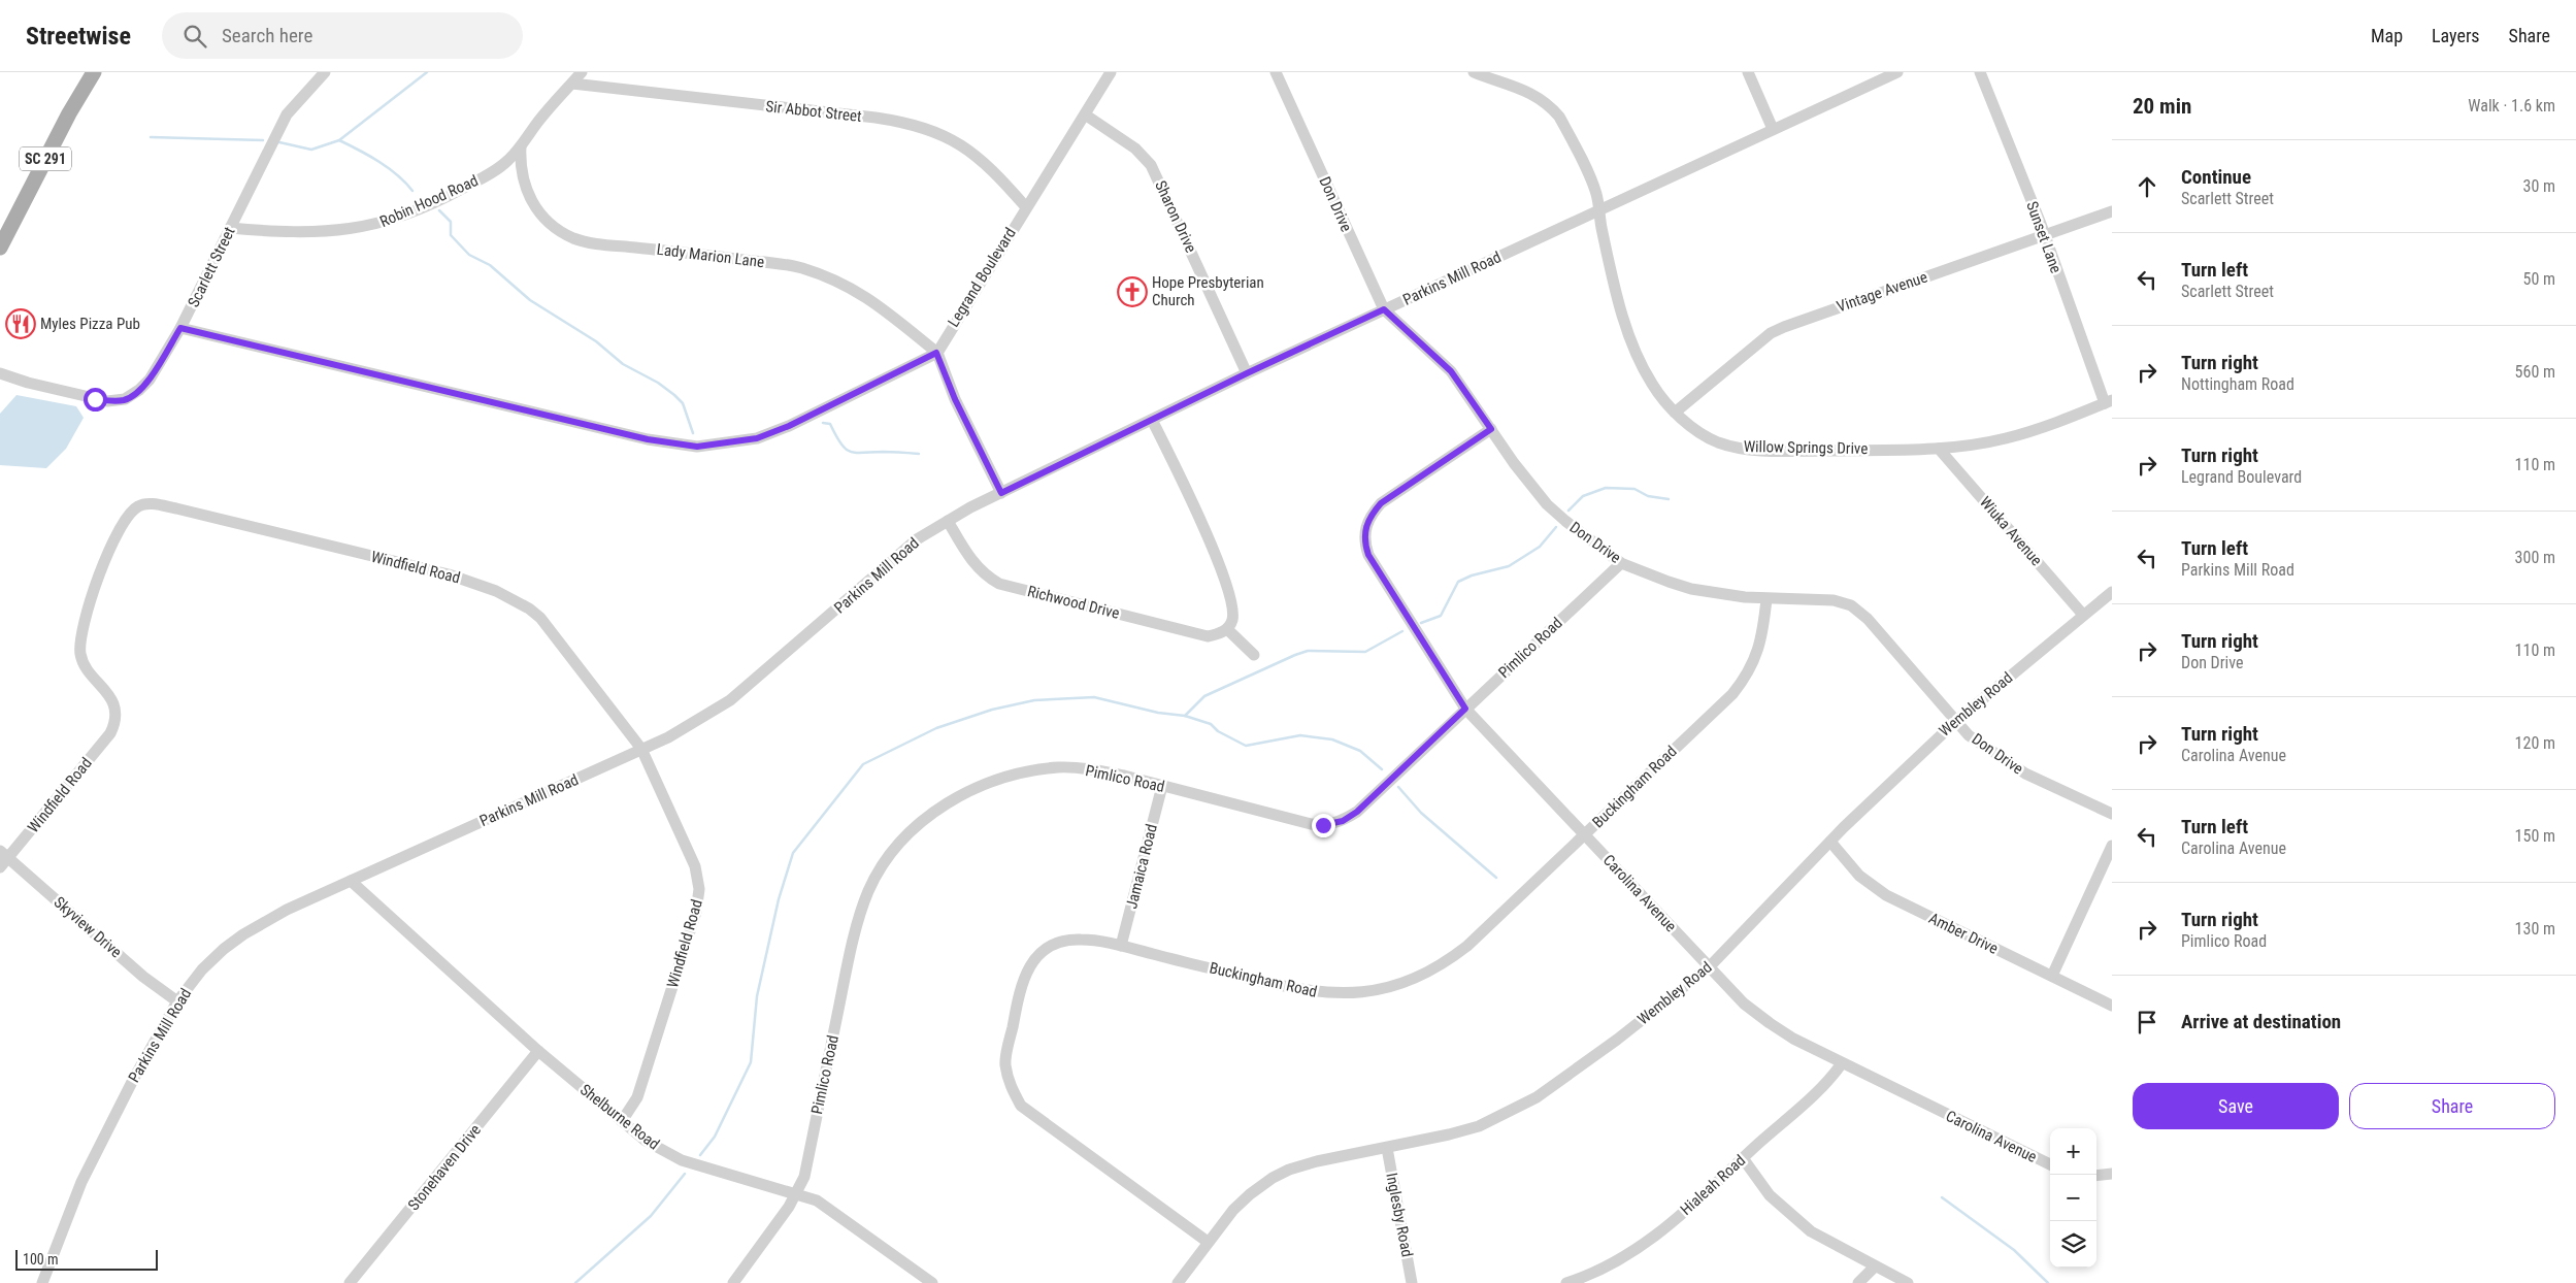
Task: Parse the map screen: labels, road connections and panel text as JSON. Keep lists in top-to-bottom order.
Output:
{
  "streets": {
    "main road": ["SC 291"],
    "street": [
      "Sir Abbot Street",
      "Robin Hood Road",
      "Don Drive",
      "Sharon Drive",
      "Sunset Lane",
      "Lady Marion Lane",
      "Scarlett Street",
      "Legrand Boulevard",
      "Parkins Mill Road",
      "Vintage Avenue",
      "Willow Springs Drive",
      "Wiuka Avenue",
      "Windfield Road",
      "Richwood Drive",
      "Pimlico Road",
      "Wembley Road",
      "Buckingham Road",
      "Jamaica Road",
      "Carolina Avenue",
      "Skyview Drive",
      "Amber Drive",
      "Shelburne Road",
      "Stonehaven Drive",
      "Hialeah Road",
      "Inglesby Road"
    ]
  },
  "crossings": [
    ["Sir Abbot Street", "Robin Hood Road"],
    ["Sir Abbot Street", "Legrand Boulevard"],
    ["Robin Hood Road", "Lady Marion Lane"],
    ["Robin Hood Road", "Scarlett Street"],
    ["Don Drive", "Parkins Mill Road"],
    ["Don Drive", "Pimlico Road"],
    ["Don Drive", "Wembley Road"],
    ["Don Drive", "Buckingham Road"],
    ["Don Drive", "Carolina Avenue"],
    ["Sharon Drive", "Legrand Boulevard"],
    ["Sharon Drive", "Parkins Mill Road"],
    ["Sunset Lane", "Vintage Avenue"],
    ["Sunset Lane", "Willow Springs Drive"],
    ["Lady Marion Lane", "Legrand Boulevard"],
    ["Parkins Mill Road", "Willow Springs Drive"],
    ["Parkins Mill Road", "Windfield Road"],
    ["Parkins Mill Road", "Richwood Drive"],
    ["Parkins Mill Road", "Skyview Drive"],
    ["Parkins Mill Road", "Shelburne Road"],
    ["Vintage Avenue", "Willow Springs Drive"],
    ["Willow Springs Drive", "Wiuka Avenue"],
    ["Wiuka Avenue", "Wembley Road"],
    ["Windfield Road", "Skyview Drive"],
    ["Windfield Road", "Shelburne Road"],
    ["Pimlico Road", "Jamaica Road"],
    ["Pimlico Road", "Carolina Avenue"],
    ["Pimlico Road", "Shelburne Road"],
    ["Wembley Road", "Buckingham Road"],
    ["Wembley Road", "Carolina Avenue"],
    ["Wembley Road", "Amber Drive"],
    ["Wembley Road", "Inglesby Road"],
    ["Buckingham Road", "Jamaica Road"],
    ["Buckingham Road", "Carolina Avenue"],
    ["Carolina Avenue", "Hialeah Road"],
    ["Shelburne Road", "Stonehaven Drive"]
  ],
  "places": {
    "church": ["Hope Presbyterian Church"],
    "restaurant": ["Myles Pizza Pub"]
  },
  "scale_bar": "100 m",
  "page": {
    "header": "Streetwise",
    "search": "Search here",
    "nav": ["Map", "Layers", "Share"],
    "heading": ["20 min", "Walk · 1.6 km"],
    "list": [
      ["Continue", "Scarlett Street", "30 m"],
      ["Turn left", "Scarlett Street", "50 m"],
      ["Turn right", "Nottingham Road", "560 m"],
      ["Turn right", "Legrand Boulevard", "110 m"],
      ["Turn left", "Parkins Mill Road", "300 m"],
      ["Turn right", "Don Drive", "110 m"],
      ["Turn right", "Carolina Avenue", "120 m"],
      ["Turn left", "Carolina Avenue", "150 m"],
      ["Turn right", "Pimlico Road", "130 m"],
      "Arrive at destination"
    ],
    "buttons": ["Save", "Share"],
    "map_buttons": ["+", "−"],
    "scale": "100 m"
  }
}
